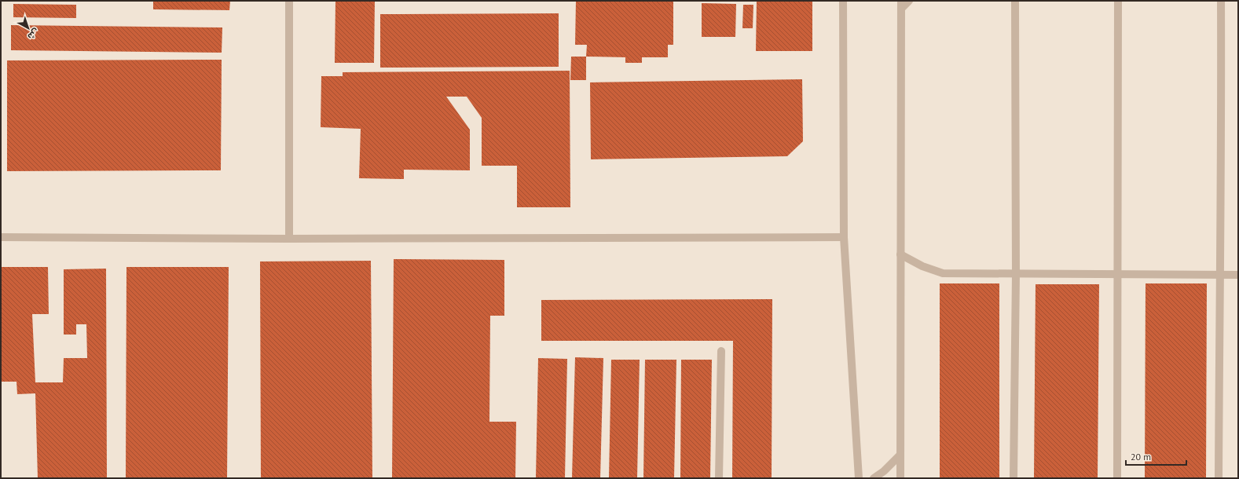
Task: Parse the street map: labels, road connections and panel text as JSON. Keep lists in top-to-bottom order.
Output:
{
  "scale_bar": "20 m",
  "north": "bottom right"
}
